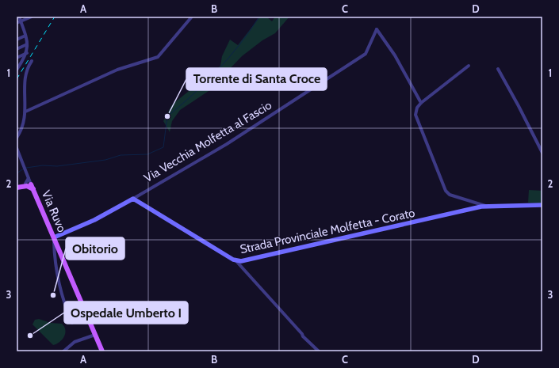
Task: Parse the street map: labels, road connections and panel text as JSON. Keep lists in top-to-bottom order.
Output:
{
  "streets": {
    "main road": ["Via Ruvo"],
    "street": ["Via Vecchia Molfetta al Fascio", "Strada Provinciale Molfetta - Corato"]
  },
  "crossings": [
    ["Via Vecchia Molfetta al Fascio", "Strada Provinciale Molfetta - Corato"]
  ],
  "places": ["Torrente di Santa Croce", "Obitorio", "Ospedale Umberto I"],
  "grid": {
    "columns": [
      "A",
      "B",
      "C",
      "D"
    ],
    "rows": ["1", "2", "3"]
  }
}
